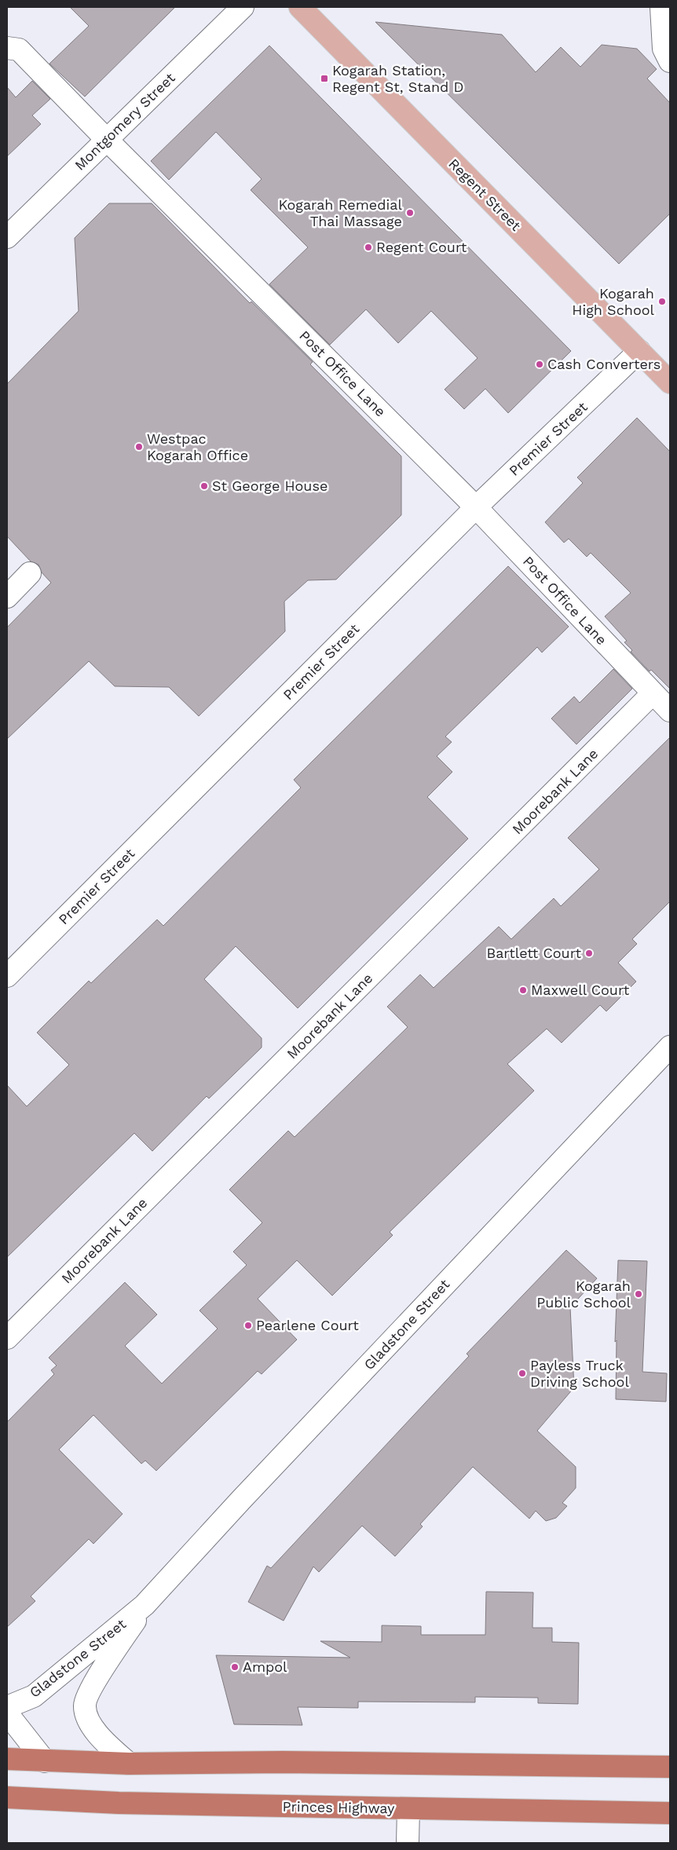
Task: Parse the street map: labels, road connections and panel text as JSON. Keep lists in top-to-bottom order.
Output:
{
  "streets": {
    "highway": ["Princes Highway"],
    "main road": ["Regent Street"],
    "street": [
      "Montgomery Street",
      "Post Office Lane",
      "Premier Street",
      "Moorebank Lane",
      "Gladstone Street"
    ]
  },
  "crossings": [
    ["Montgomery Street", "Post Office Lane"],
    ["Regent Street", "Premier Street"],
    ["Post Office Lane", "Premier Street"],
    ["Post Office Lane", "Moorebank Lane"]
  ],
  "places": {
    "transit": ["Kogarah Station, Regent St, Stand D"],
    "other": [
      "Kogarah Remedial Thai Massage",
      "Regent Court",
      "Kogarah High School",
      "Cash Converters",
      "Westpac Kogarah Office",
      "St George House",
      "Bartlett Court",
      "Maxwell Court",
      "Kogarah Public School",
      "Pearlene Court",
      "Payless Truck Driving School",
      "Ampol"
    ]
  }
}
